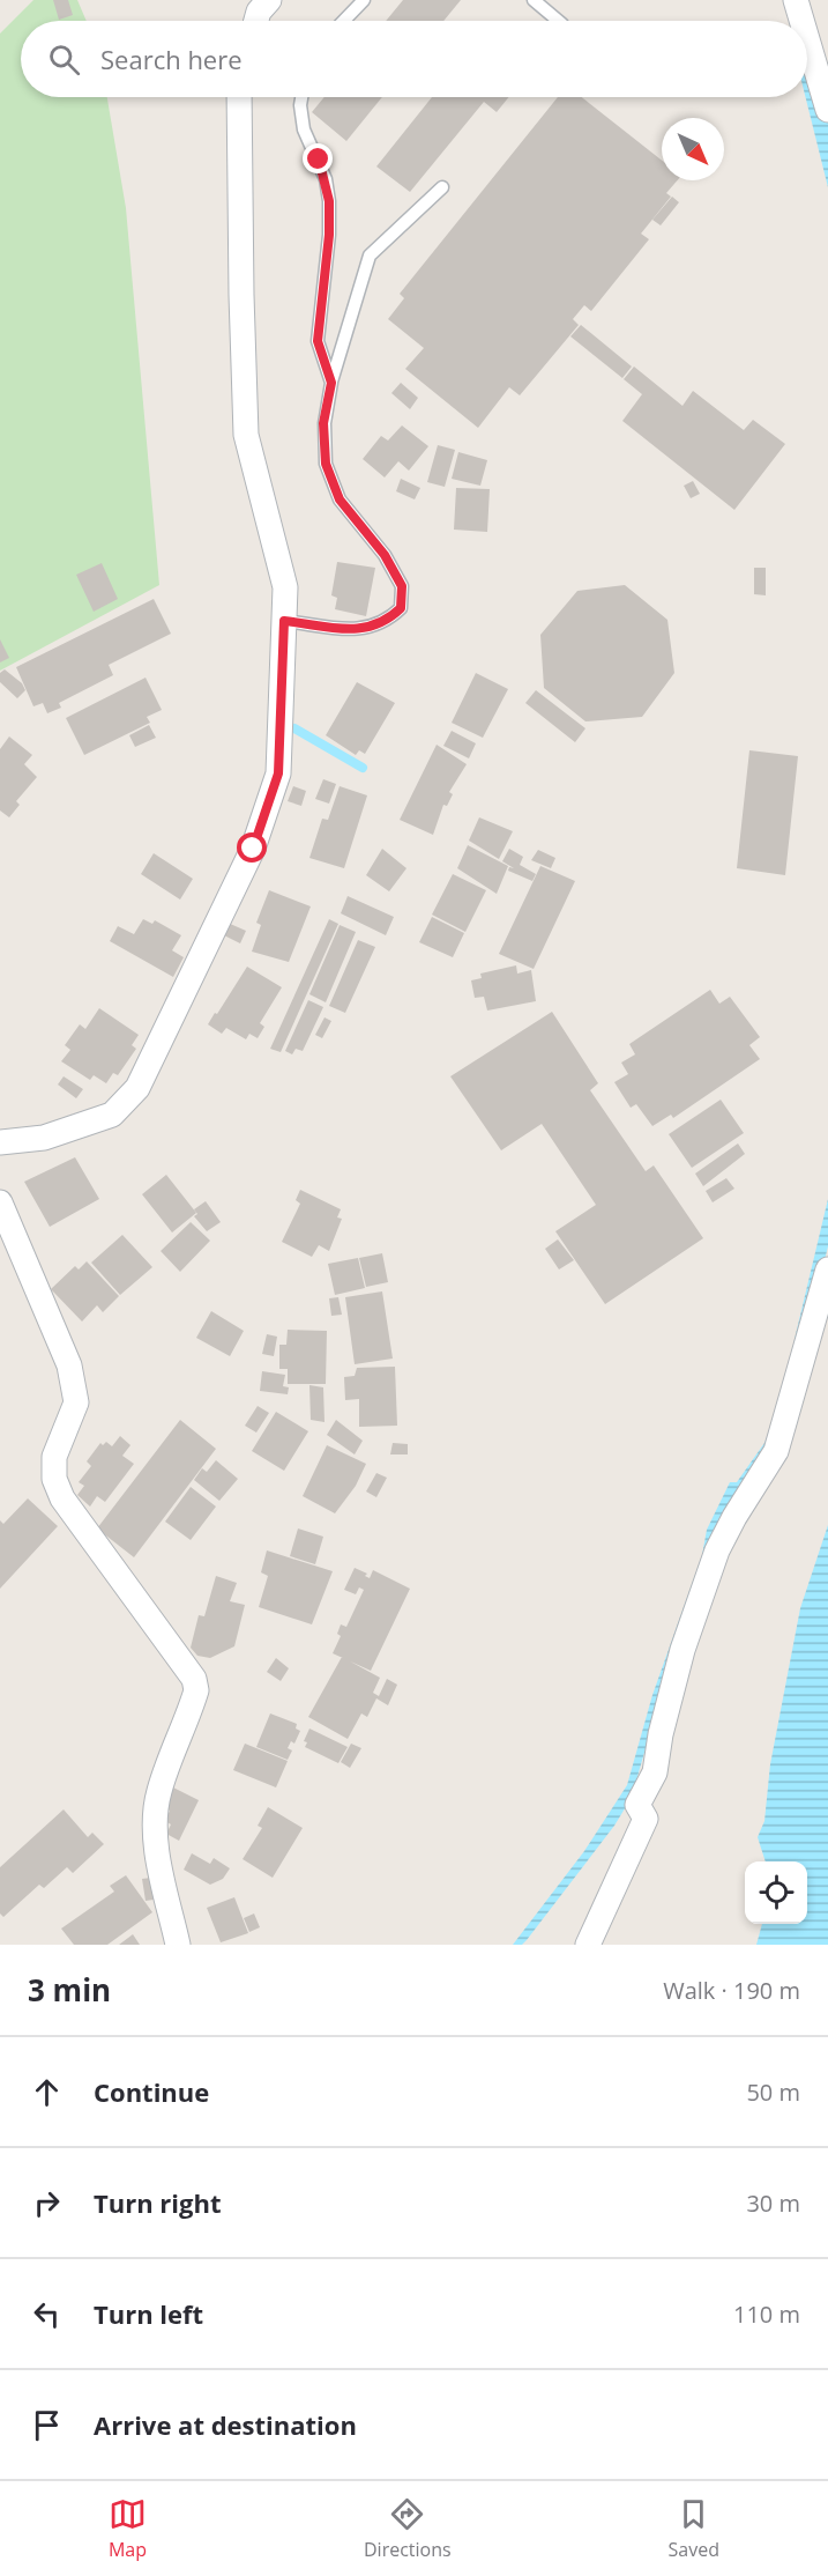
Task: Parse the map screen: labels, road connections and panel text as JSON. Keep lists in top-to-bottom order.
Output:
{
  "north": "bottom right",
  "page": {
    "search": "Search here",
    "heading": ["3 min", "Walk · 190 m"],
    "list": [
      ["Continue", "50 m"],
      ["Turn right", "30 m"],
      ["Turn left", "110 m"],
      "Arrive at destination"
    ],
    "nav": ["Map", "Directions", "Saved"]
  }
}
